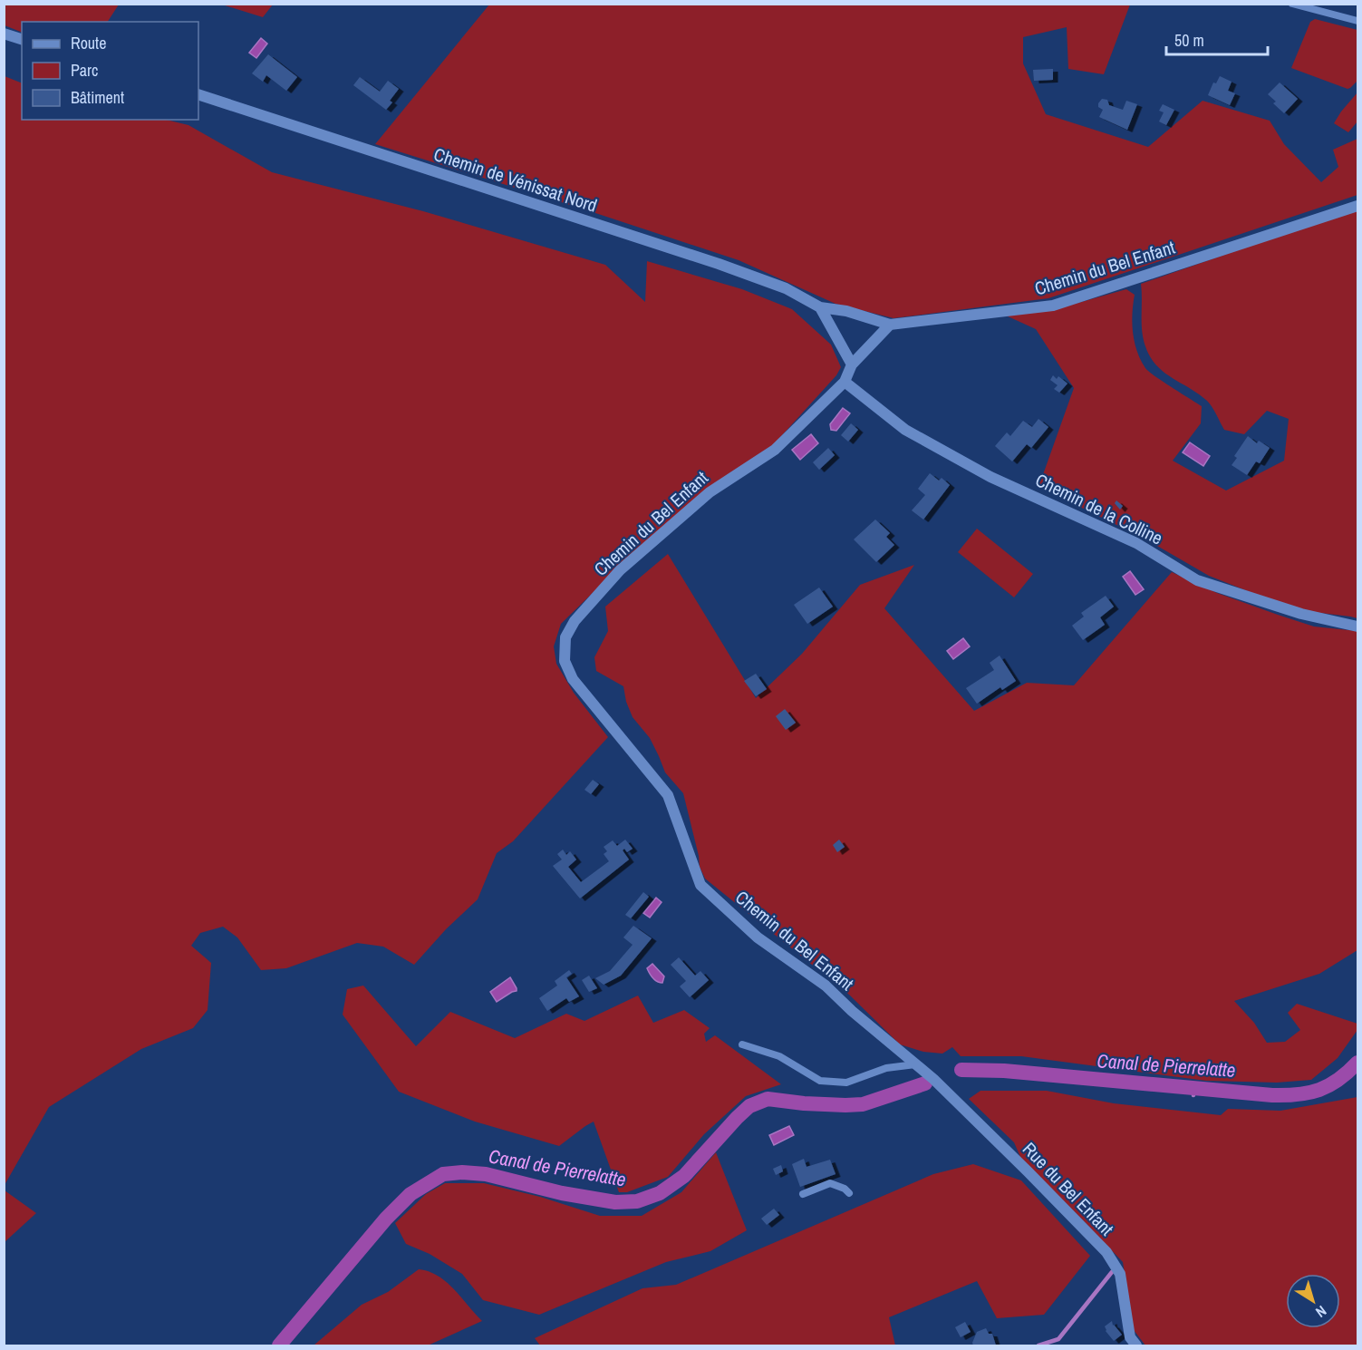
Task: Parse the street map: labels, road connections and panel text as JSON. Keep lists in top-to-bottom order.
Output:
{
  "streets": {
    "street": [
      "Chemin de Vénissat Nord",
      "Chemin du Bel Enfant",
      "Chemin de la Colline",
      "Rue du Bel Enfant"
    ]
  },
  "crossings": [
    ["Chemin de Vénissat Nord", "Chemin du Bel Enfant"],
    ["Chemin du Bel Enfant", "Chemin de la Colline"],
    ["Chemin du Bel Enfant", "Rue du Bel Enfant"]
  ],
  "water": ["Canal de Pierrelatte"],
  "legend": ["Route", "Parc", "Bâtiment"],
  "scale_bar": "50 m",
  "north": "bottom right"
}
